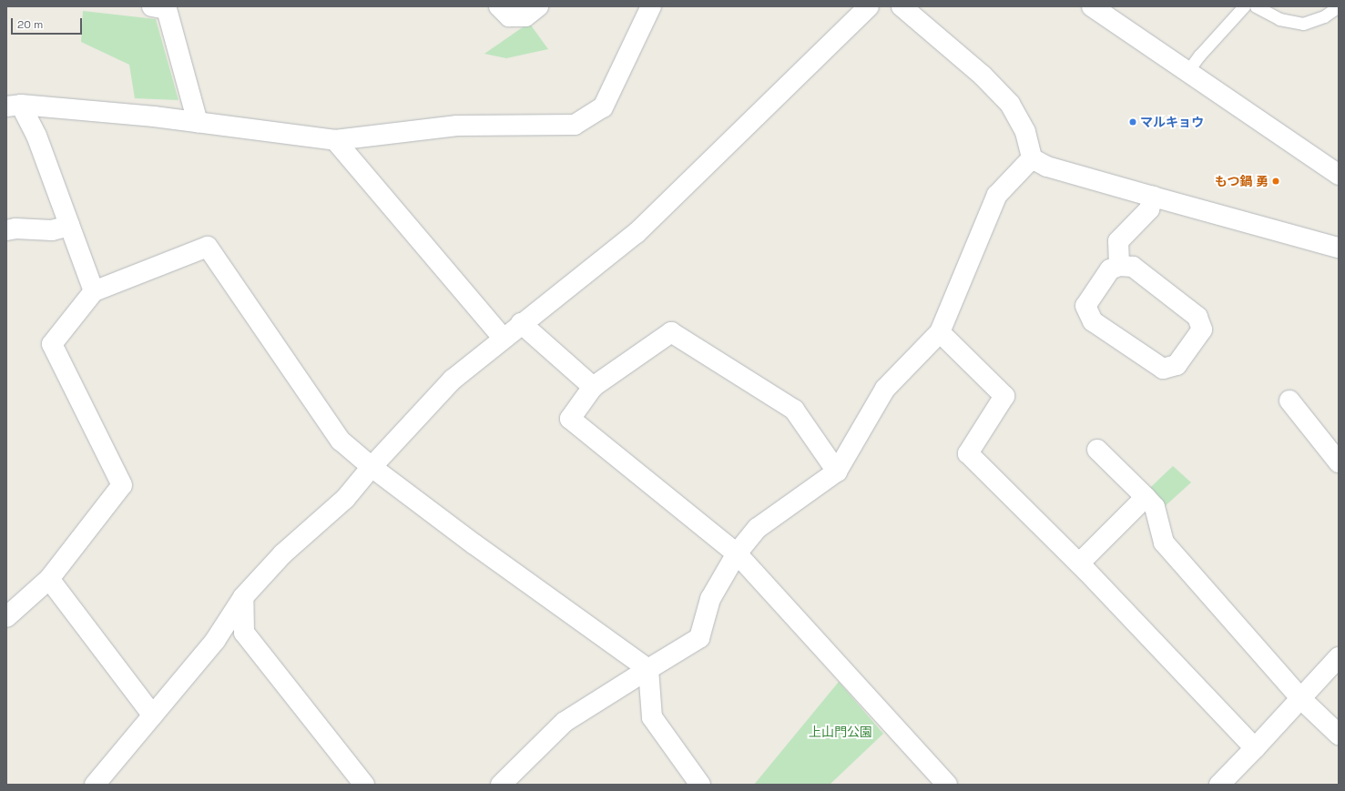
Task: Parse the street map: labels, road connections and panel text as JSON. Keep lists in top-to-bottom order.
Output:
{
  "parks": ["上山門公園"],
  "places": ["マルキョウ", "もつ鍋 勇"],
  "scale_bar": "20 m"
}
